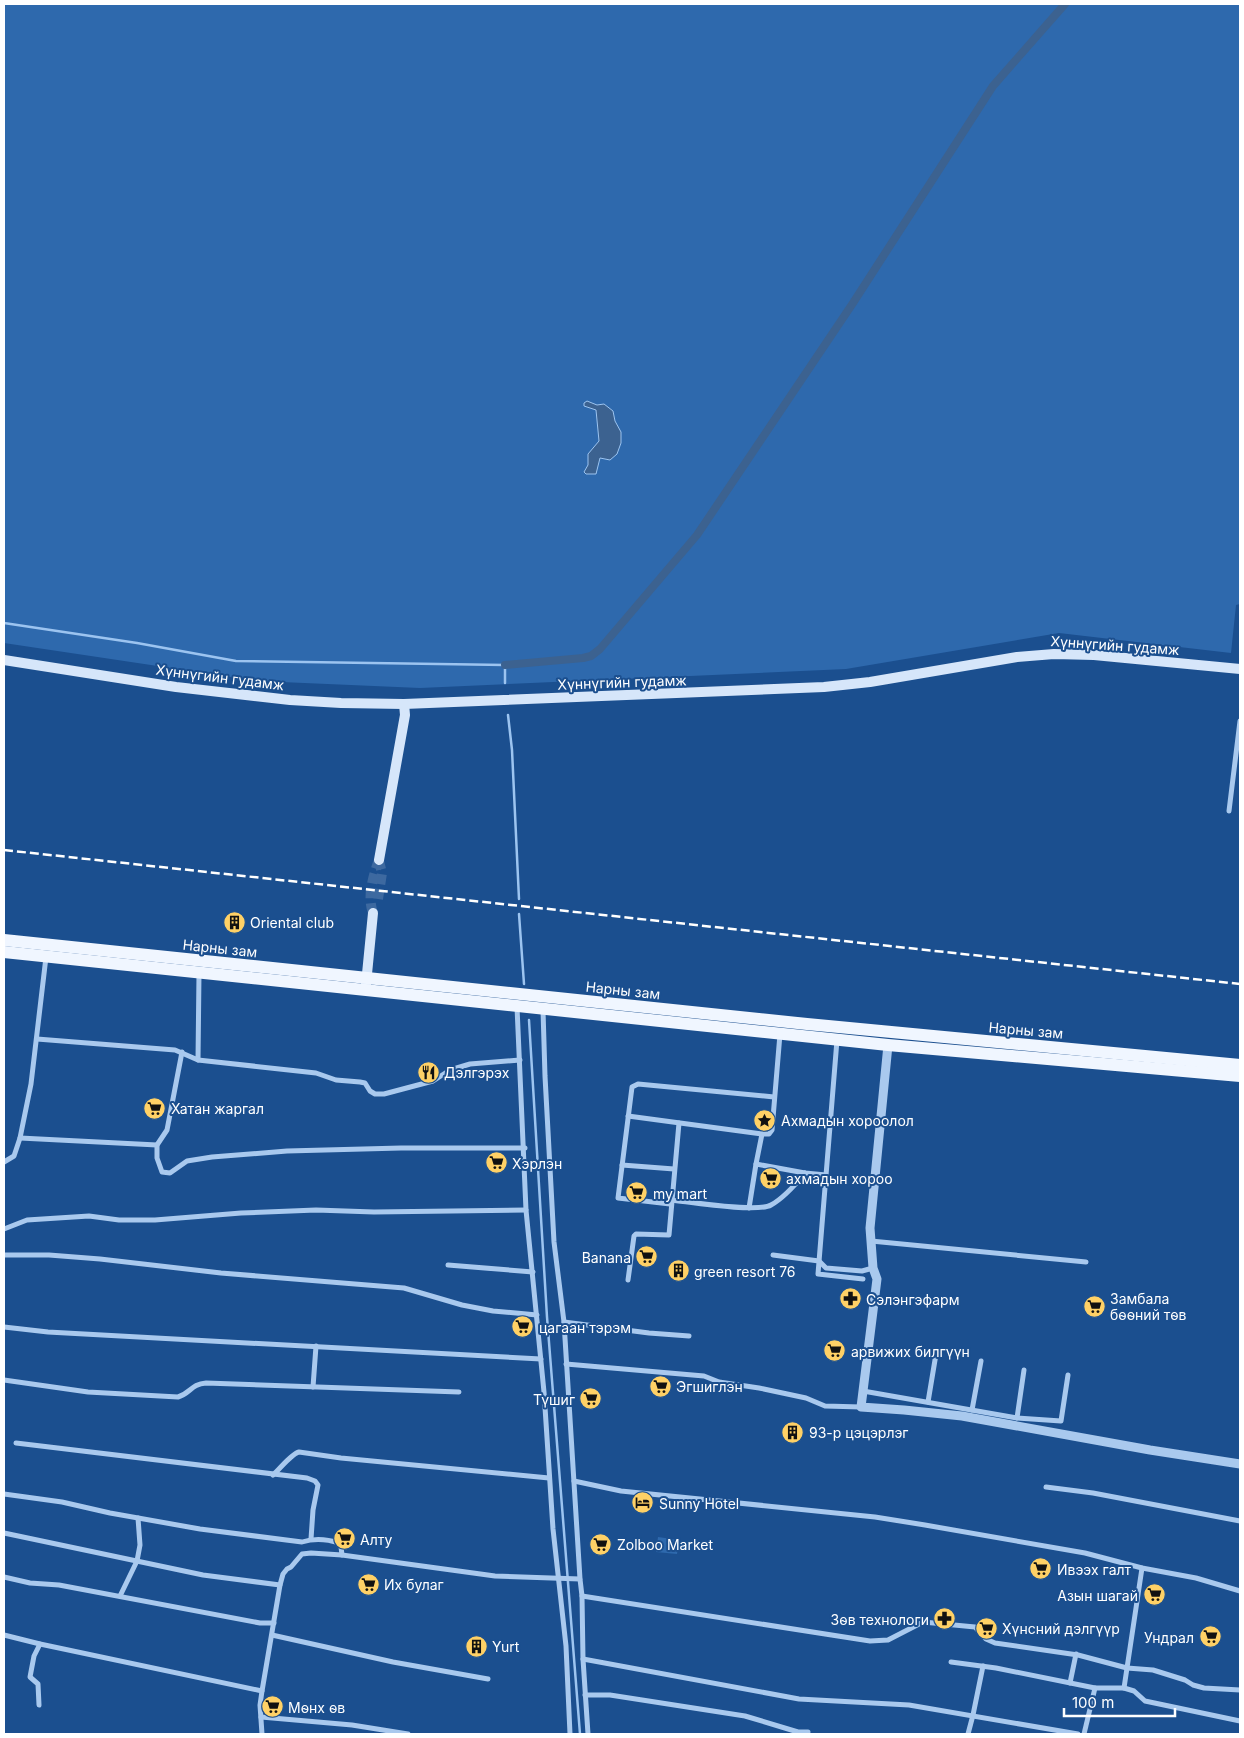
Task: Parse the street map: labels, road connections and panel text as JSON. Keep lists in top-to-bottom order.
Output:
{
  "streets": {
    "main road": ["Хүннүгийн гудамж", "Нарны зам"]
  },
  "places": {
    "building": [
      "Oriental club",
      "green resort 76",
      "93-р цэцэрлэг",
      "Yurt"
    ],
    "restaurant": ["Дэлгэрэх"],
    "supermarket": [
      "Хатан жаргал",
      "Хэрлэн",
      "ахмадын хороо",
      "my mart",
      "Banana",
      "Замбала бөөний төв",
      "цагаан тэрэм",
      "арвижих билгүүн",
      "Эгшиглэн",
      "Түшиг",
      "Алту",
      "Zolboo Market",
      "Ивээх галт",
      "Их булаг",
      "Азын шагай",
      "Хүнсний дэлгүүр",
      "Ундрал",
      "Мөнх өв"
    ],
    "place": ["Ахмадын хороолол"],
    "pharmacy": ["Сэлэнгэфарм", "Зөв технологи"],
    "hotel": ["Sunny Hotel"]
  },
  "scale_bar": "100 m"
}
